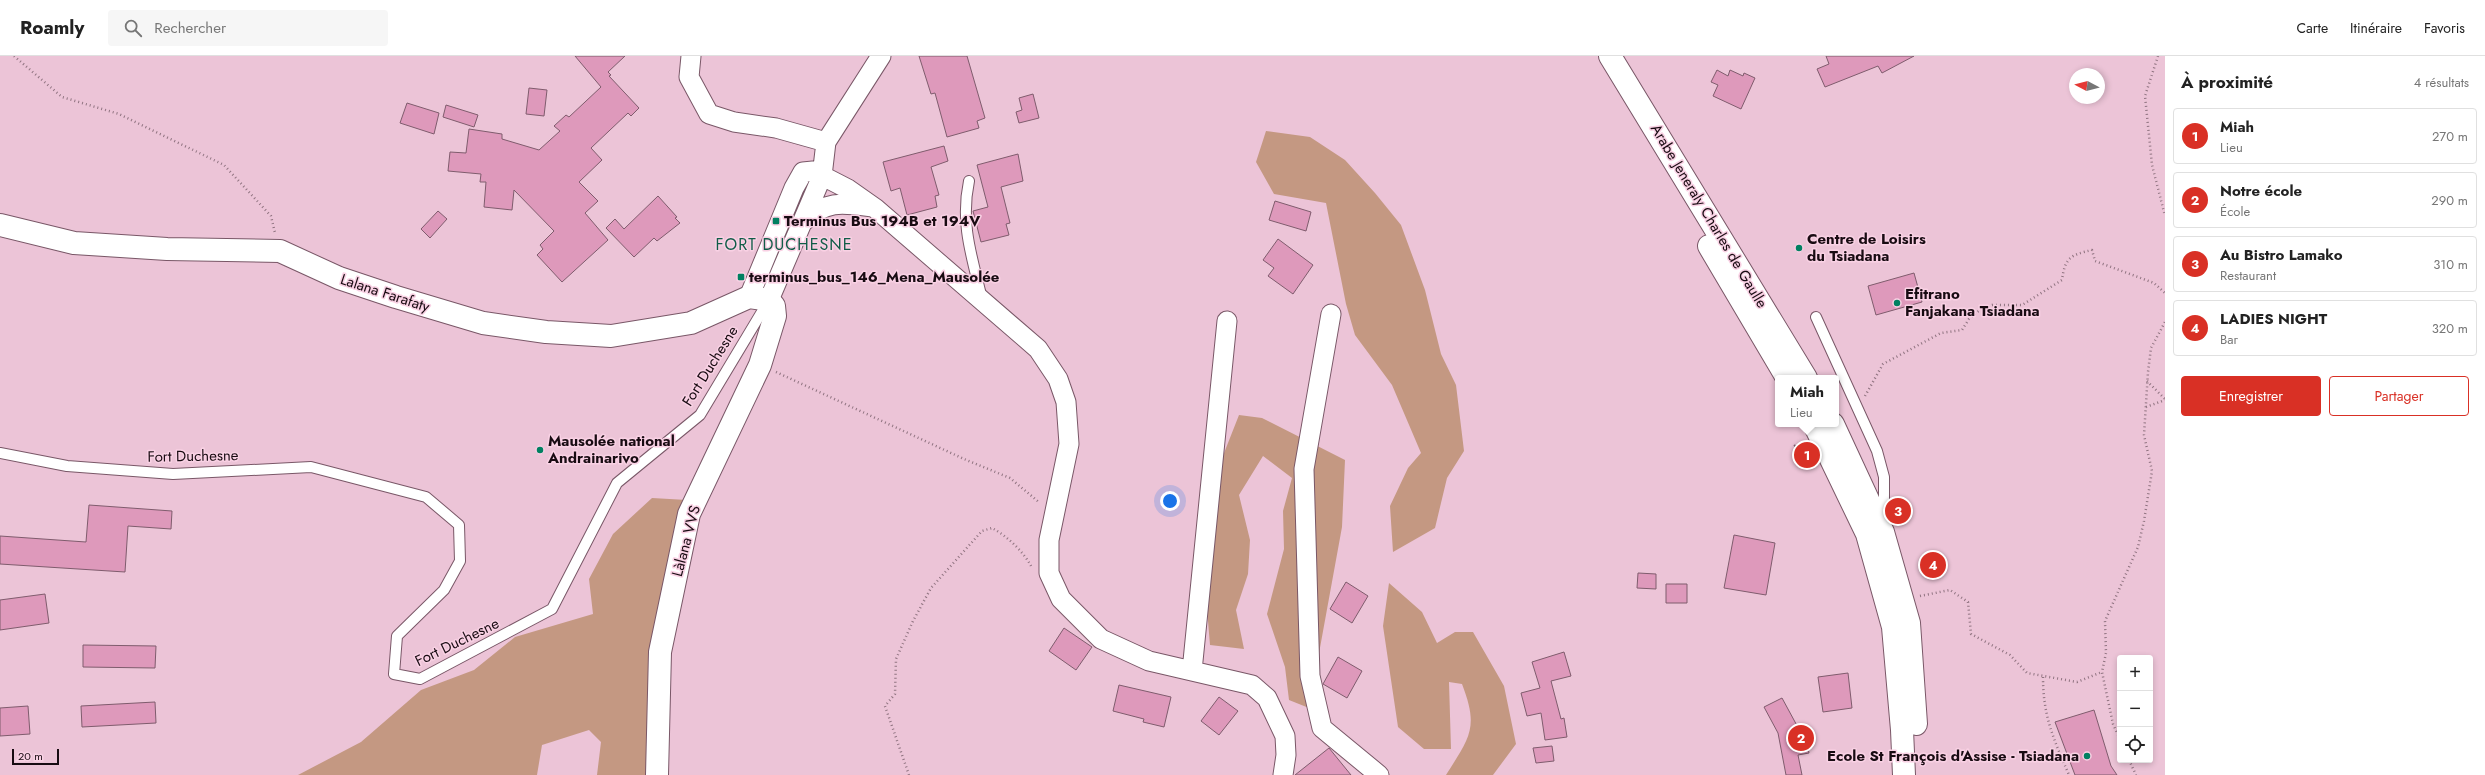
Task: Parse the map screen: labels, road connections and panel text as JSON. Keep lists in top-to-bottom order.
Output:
{
  "streets": {
    "street": ["Arabe Jeneraly Charles de Gaulle", "Lalana Farafaty", "Làlana VVS"],
    "lane": ["Fort Duchesne"]
  },
  "crossings": [
    ["Lalana Farafaty", "Fort Duchesne"],
    ["Lalana Farafaty", "Làlana VVS"],
    ["Fort Duchesne", "Làlana VVS"]
  ],
  "districts": ["FORT DUCHESNE"],
  "places": {
    "transit": ["Terminus Bus 194B et 194V", "terminus_bus_146_Mena_Mausolée"],
    "other": [
      "Centre de Loisirs du Tsiadana",
      "Efitrano Fanjakana Tsiadana",
      "Mausolée national Andrainarivo",
      "Ecole St François d'Assise - Tsiadana"
    ]
  },
  "scale_bar": "20 m",
  "north": "left",
  "page": {
    "header": "Roamly",
    "search": "Rechercher",
    "nav": ["Carte", "Itinéraire", "Favoris"],
    "heading": ["À proximité", "4 résultats"],
    "list": [
      {
        "mark": "1",
        "name": "Miah",
        "note": "Lieu",
        "value": "270 m"
      },
      {
        "mark": "2",
        "name": "Notre école",
        "note": "École",
        "value": "290 m"
      },
      {
        "mark": "3",
        "name": "Au Bistro Lamako",
        "note": "Restaurant",
        "value": "310 m"
      },
      {
        "mark": "4",
        "name": "LADIES NIGHT",
        "note": "Bar",
        "value": "320 m"
      }
    ],
    "buttons": ["Enregistrer", "Partager"],
    "popup": ["Miah", "Lieu"],
    "pins": [
      "1",
      "3",
      "4",
      "2"
    ],
    "map_buttons": ["+", "−"],
    "scale": "20 m"
  }
}
